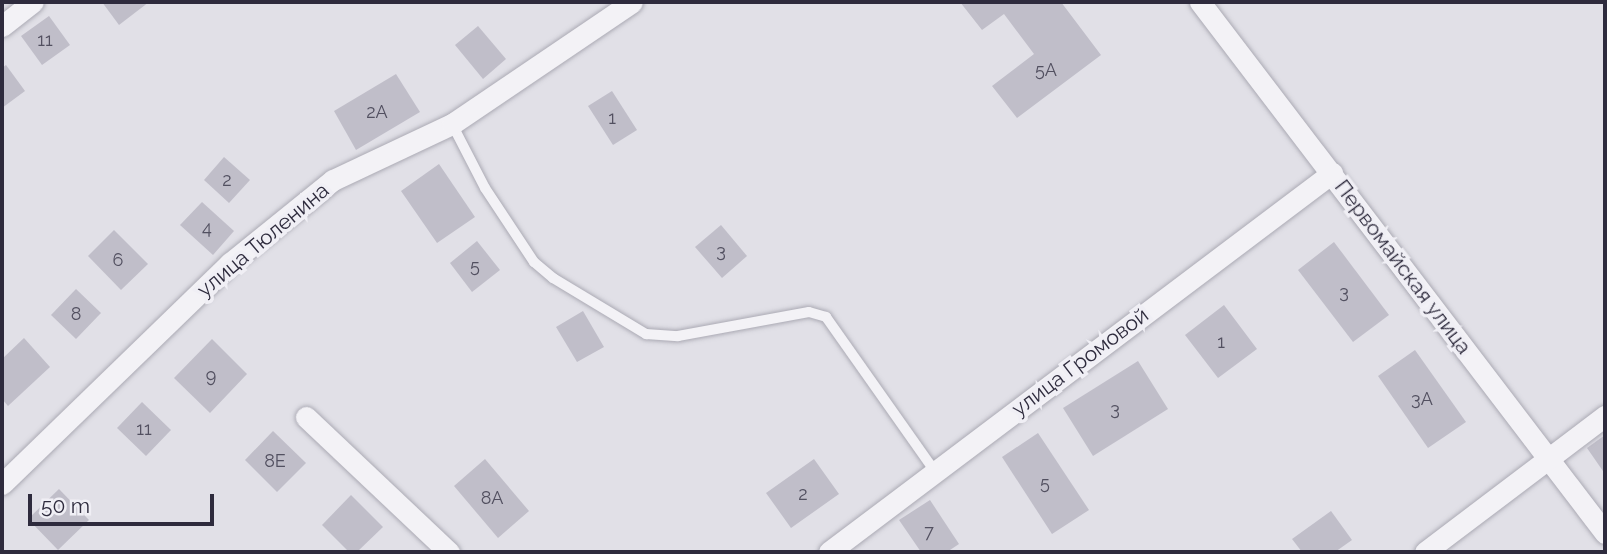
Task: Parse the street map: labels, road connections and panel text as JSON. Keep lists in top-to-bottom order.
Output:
{
  "streets": {
    "street": ["улица Тюленина", "Первомайская улица", "улица Громовой"]
  },
  "crossings": [
    ["Первомайская улица", "улица Громовой"]
  ],
  "house_numbers": [
    "11",
    "5А",
    "2А",
    "1",
    "2",
    "4",
    "3",
    "6",
    "5",
    "3",
    "8",
    "1",
    "9",
    "3А",
    "3",
    "11",
    "8Е",
    "5",
    "2",
    "8А",
    "7"
  ],
  "scale_bar": "50 m"
}
